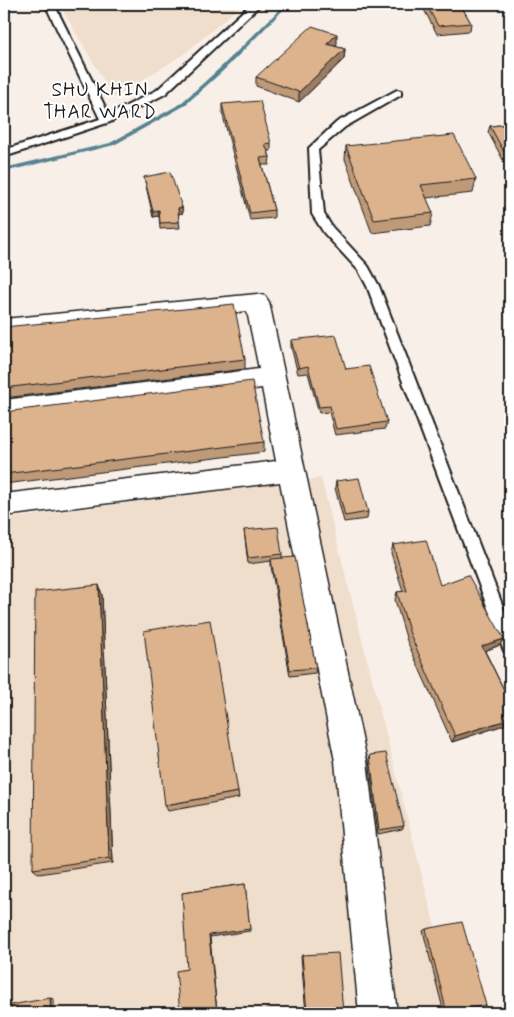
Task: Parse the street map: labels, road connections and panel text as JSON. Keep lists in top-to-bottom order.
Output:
{
  "districts": ["SHU KHIN THAR WARD"]
}
